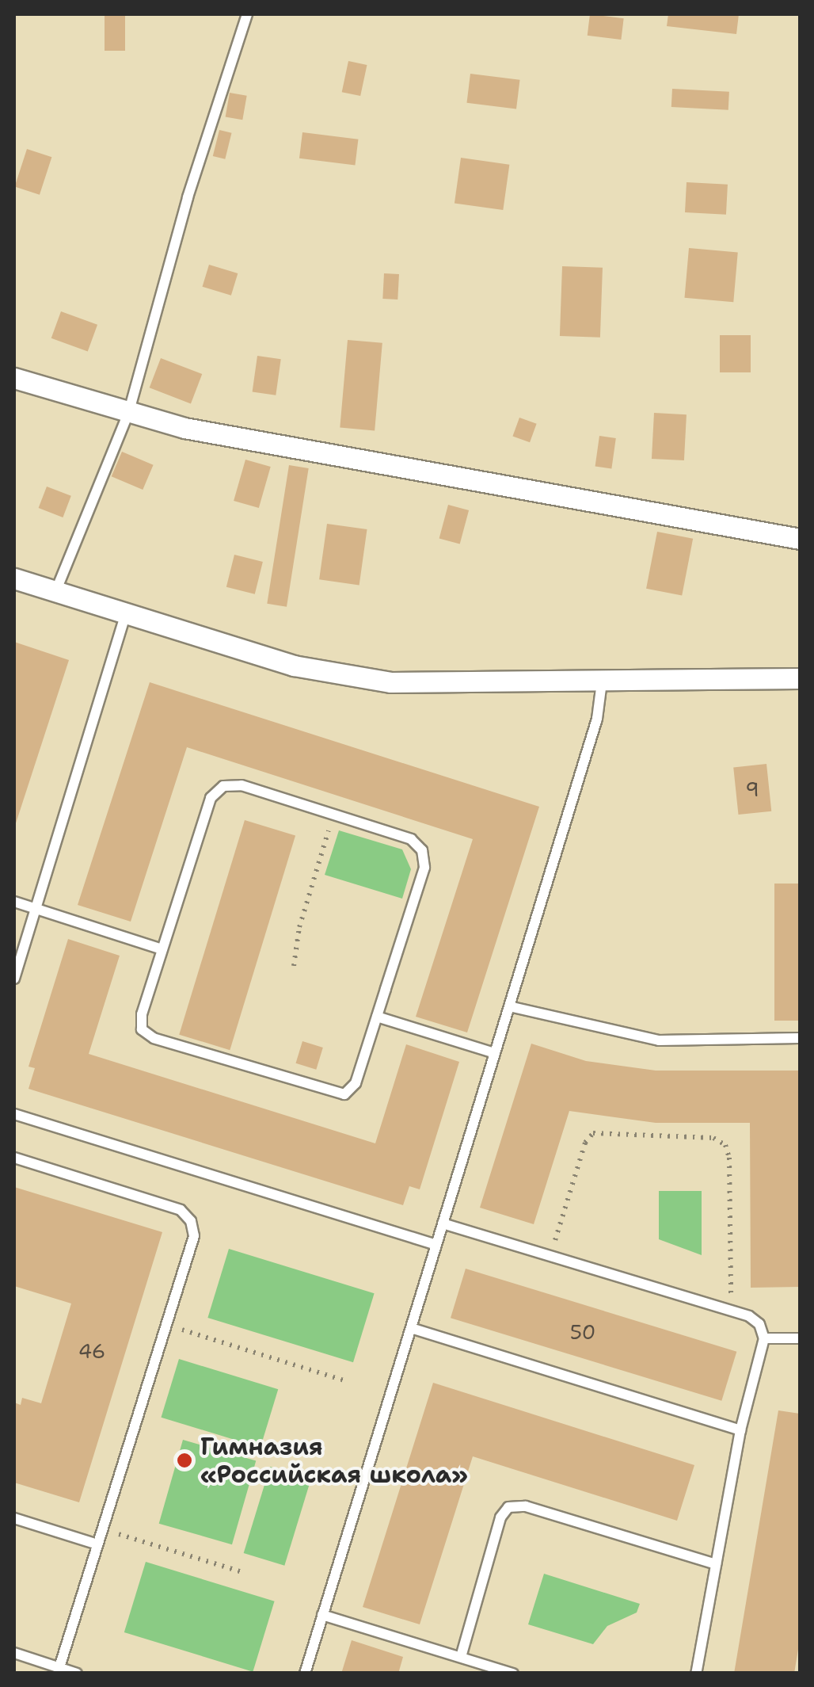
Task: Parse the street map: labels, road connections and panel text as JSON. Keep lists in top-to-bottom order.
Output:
{
  "places": ["Гимназия «Российская школа»"],
  "house_numbers": ["9", "50", "46"]
}
